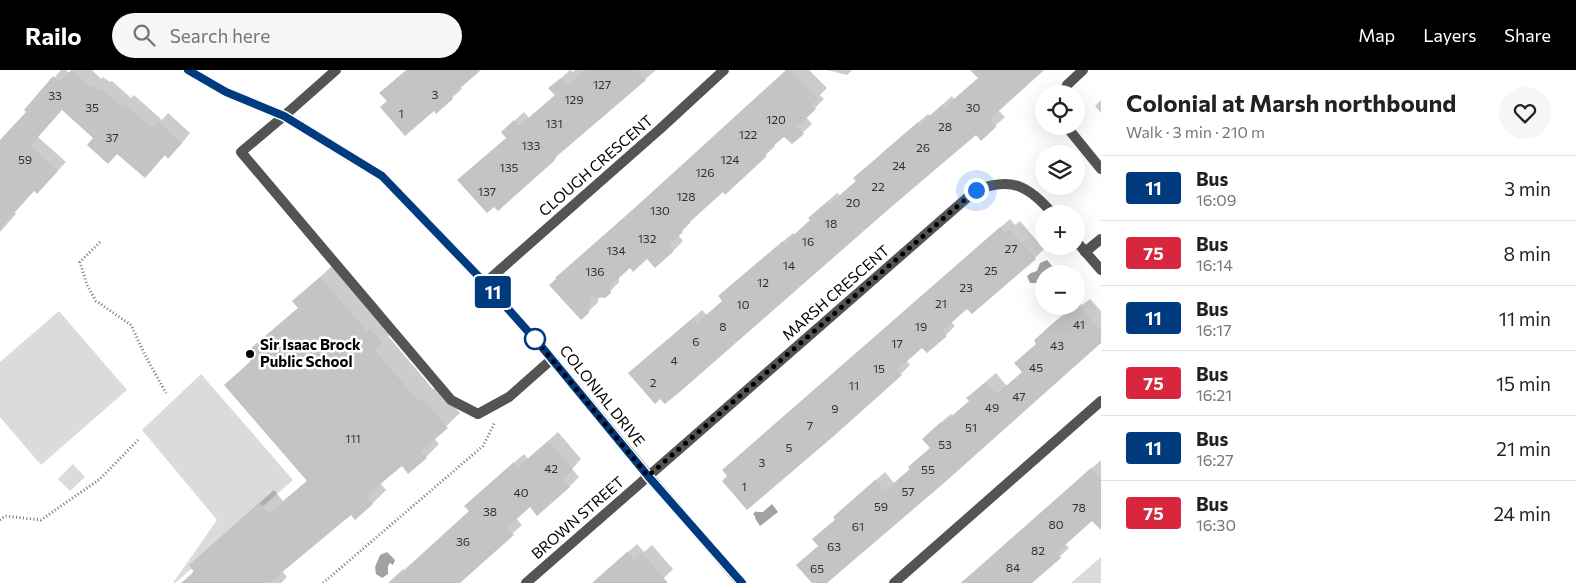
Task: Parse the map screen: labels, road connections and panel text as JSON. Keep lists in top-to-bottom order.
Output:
{
  "streets": {
    "street": [
      "CLOUGH CRESCENT",
      "MARSH CRESCENT",
      "COLONIAL DRIVE",
      "BROWN STREET"
    ]
  },
  "crossings": [
    ["CLOUGH CRESCENT", "COLONIAL DRIVE"],
    ["MARSH CRESCENT", "COLONIAL DRIVE"],
    ["MARSH CRESCENT", "BROWN STREET"],
    ["COLONIAL DRIVE", "BROWN STREET"]
  ],
  "places": ["Sir Isaac Brock Public School"],
  "lines": ["bus line 11"],
  "house_numbers": [
    "127",
    "3",
    "33",
    "129",
    "35",
    "30",
    "1",
    "120",
    "131",
    "28",
    "122",
    "37",
    "133",
    "26",
    "59",
    "124",
    "24",
    "135",
    "126",
    "22",
    "137",
    "128",
    "20",
    "130",
    "18",
    "132",
    "16",
    "27",
    "134",
    "14",
    "25",
    "136",
    "12",
    "23",
    "21",
    "10",
    "41",
    "8",
    "19",
    "6",
    "17",
    "43",
    "4",
    "45",
    "15",
    "2",
    "11",
    "47",
    "49",
    "9",
    "7",
    "51",
    "111",
    "53",
    "5",
    "3",
    "42",
    "55",
    "1",
    "57",
    "40",
    "59",
    "78",
    "38",
    "80",
    "61",
    "36",
    "63",
    "82",
    "84",
    "65"
  ],
  "page": {
    "header": "Railo",
    "search": "Search here",
    "nav": ["Map", "Layers", "Share"],
    "on_map": "11",
    "heading": ["Colonial at Marsh northbound", "Walk · 3 min · 210 m"],
    "map_buttons": ["+", "−"],
    "list": [
      {
        "mark": "11",
        "name": "Bus",
        "note": "16:09",
        "value": "3 min"
      },
      {
        "mark": "75",
        "name": "Bus",
        "note": "16:14",
        "value": "8 min"
      },
      {
        "mark": "11",
        "name": "Bus",
        "note": "16:17",
        "value": "11 min"
      },
      {
        "mark": "75",
        "name": "Bus",
        "note": "16:21",
        "value": "15 min"
      },
      {
        "mark": "11",
        "name": "Bus",
        "note": "16:27",
        "value": "21 min"
      },
      {
        "mark": "75",
        "name": "Bus",
        "note": "16:30",
        "value": "24 min"
      }
    ]
  }
}
